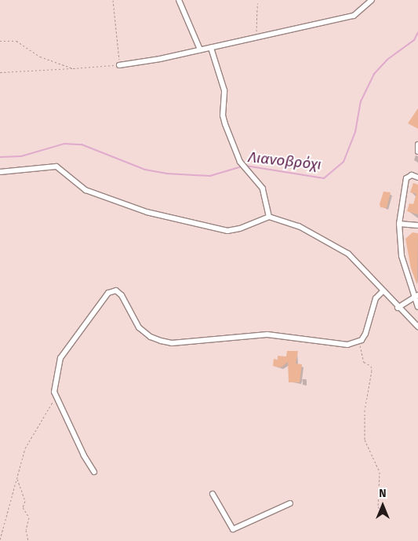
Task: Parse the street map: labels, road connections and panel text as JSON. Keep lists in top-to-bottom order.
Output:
{
  "water": ["Λιανοβρόχι"],
  "north": "top"
}
